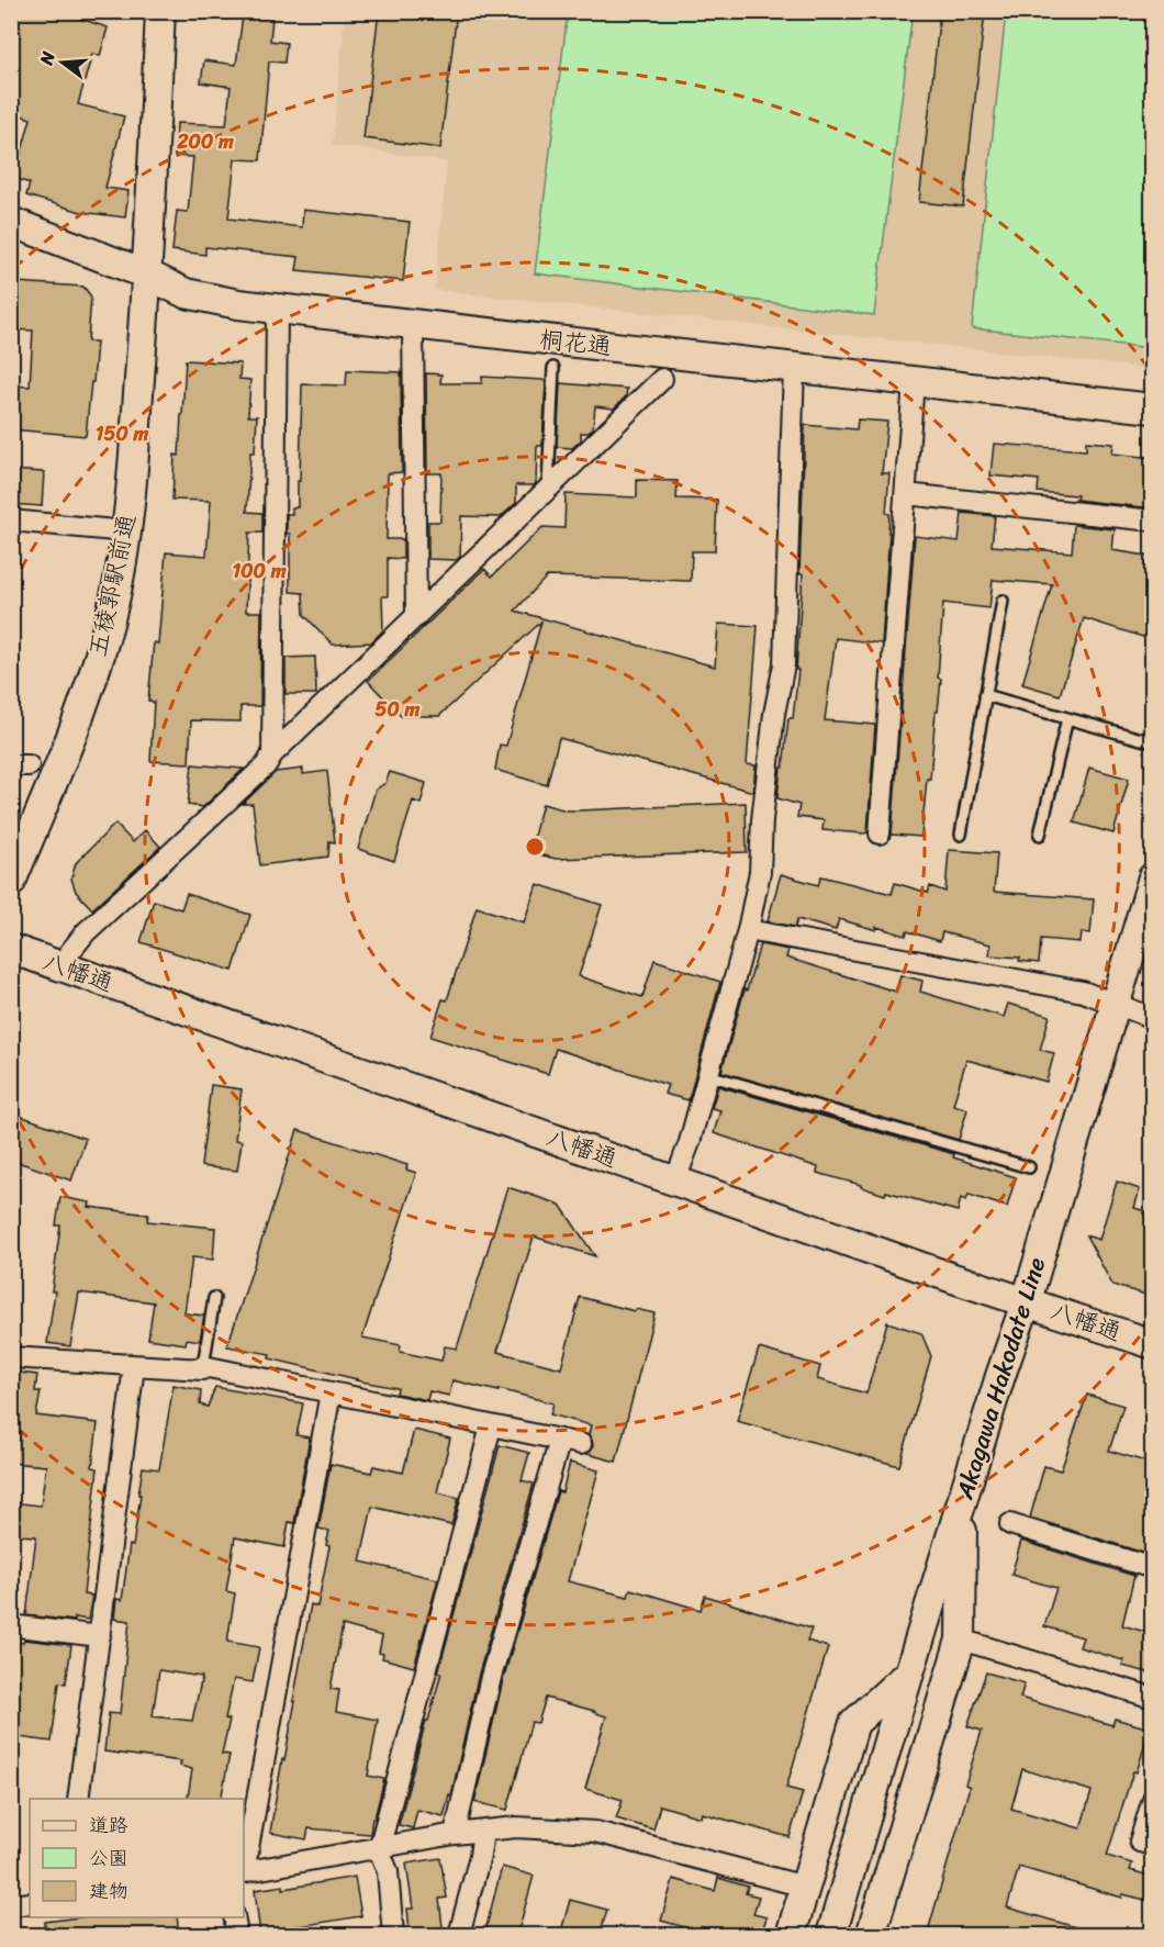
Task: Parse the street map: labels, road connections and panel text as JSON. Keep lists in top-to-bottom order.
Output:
{
  "streets": {
    "street": [
      "桐花通",
      "五稜郭駅前通",
      "八幡通",
      "Akagawa Hakodate Line"
    ]
  },
  "crossings": [
    ["桐花通", "五稜郭駅前通"],
    ["八幡通", "Akagawa Hakodate Line"]
  ],
  "legend": ["道路", "公園", "建物"],
  "north": "left",
  "rings": [
    "200 m",
    "150 m",
    "100 m",
    "50 m"
  ]
}
